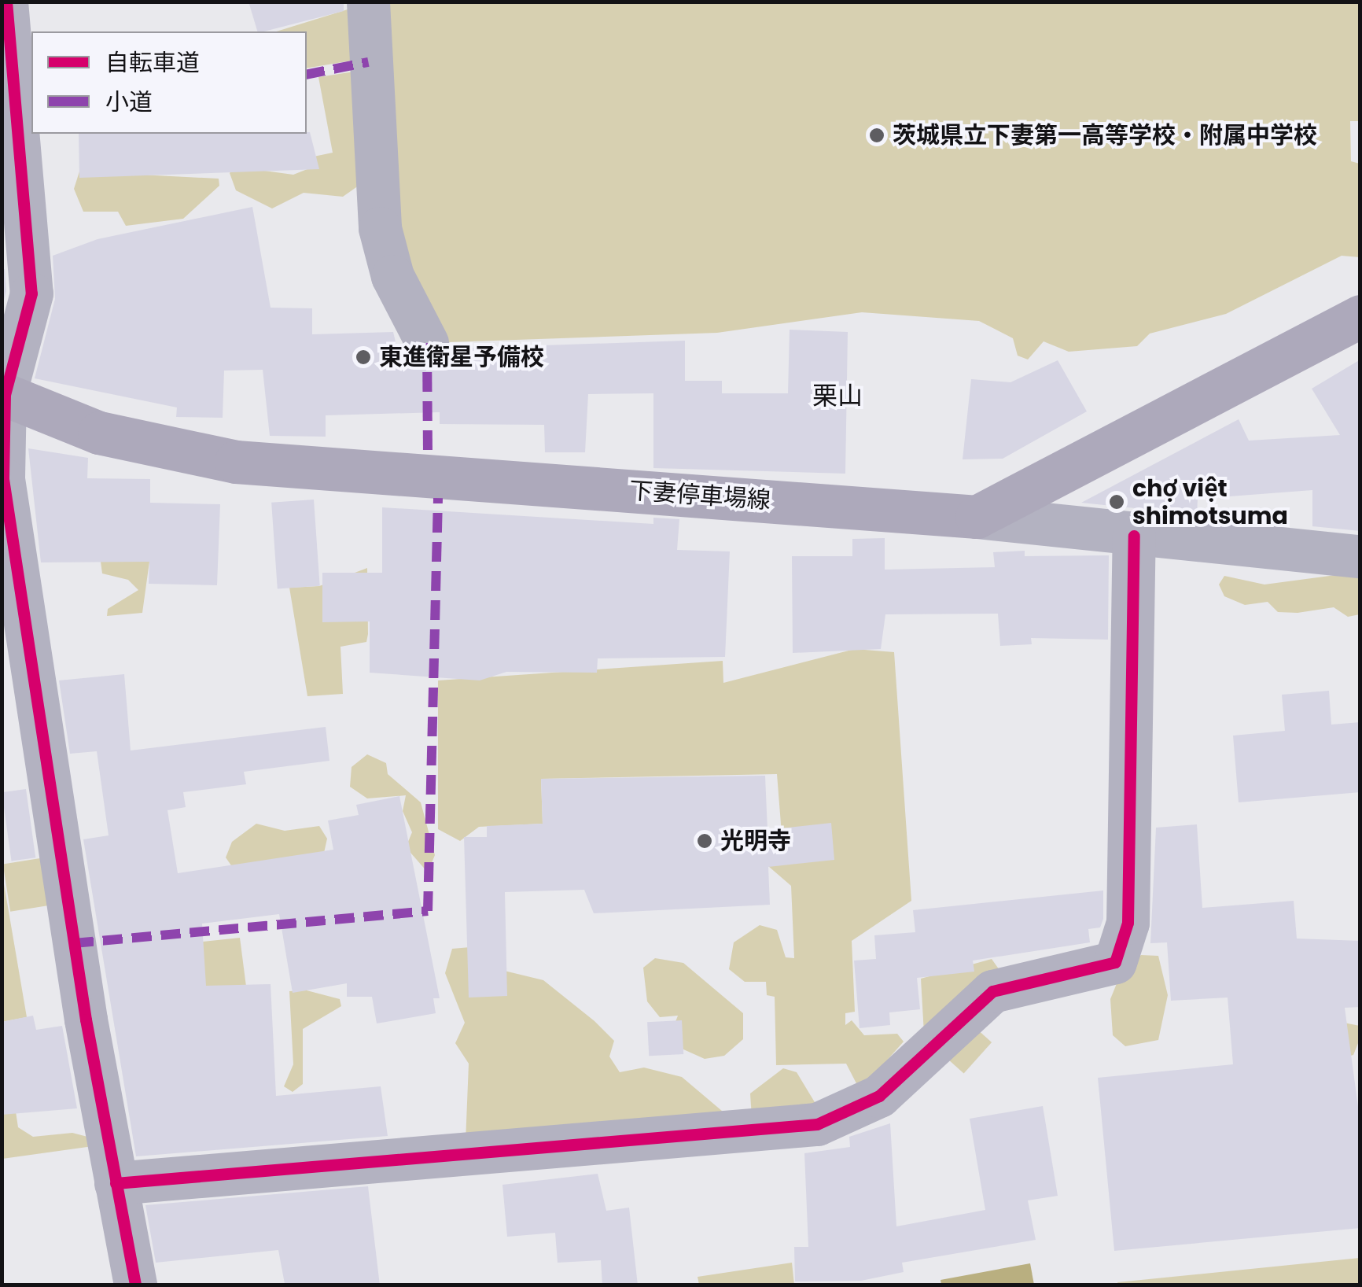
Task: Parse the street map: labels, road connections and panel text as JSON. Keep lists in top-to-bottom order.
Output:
{
  "streets": {
    "main road": ["下妻停車場線"]
  },
  "districts": ["栗山"],
  "places": [
    "茨城県立下妻第一高等学校・附属中学校",
    "東進衛星予備校",
    "chợ việt shimotsuma",
    "光明寺"
  ],
  "legend": ["自転車道", "小道"]
}
